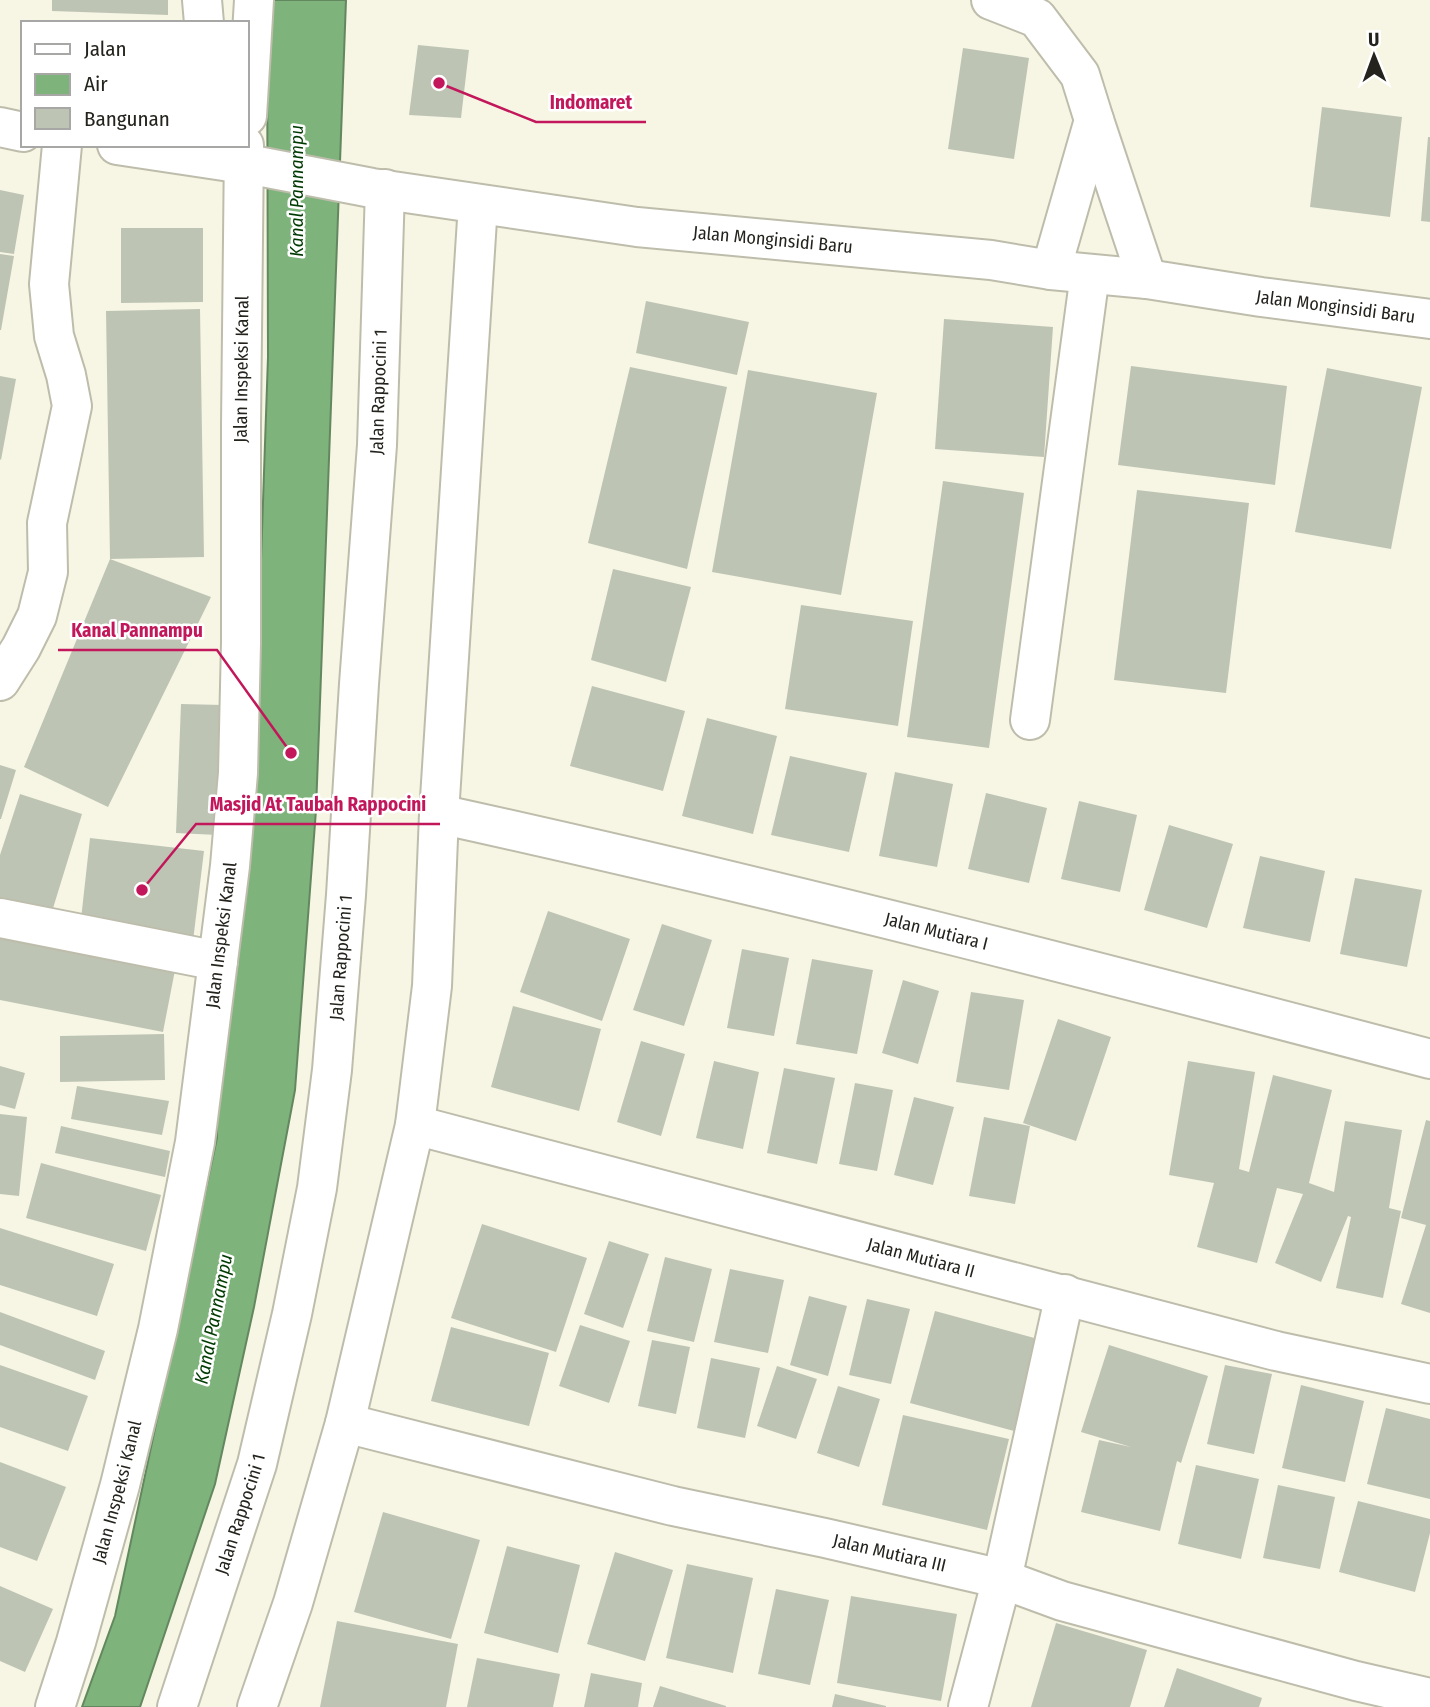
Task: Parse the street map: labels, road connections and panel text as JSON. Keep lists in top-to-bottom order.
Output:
{
  "streets": {
    "street": [
      "Jalan Monginsidi Baru",
      "Jalan Inspeksi Kanal",
      "Jalan Rappocini 1",
      "Jalan Mutiara I",
      "Jalan Mutiara II",
      "Jalan Mutiara III"
    ]
  },
  "crossings": [
    ["Jalan Monginsidi Baru", "Jalan Inspeksi Kanal"],
    ["Jalan Monginsidi Baru", "Jalan Rappocini 1"]
  ],
  "water": ["Kanal Pannampu"],
  "places": ["Indomaret", "Kanal Pannampu", "Masjid At Taubah Rappocini"],
  "legend": ["Jalan", "Air", "Bangunan"],
  "north": "top"
}
